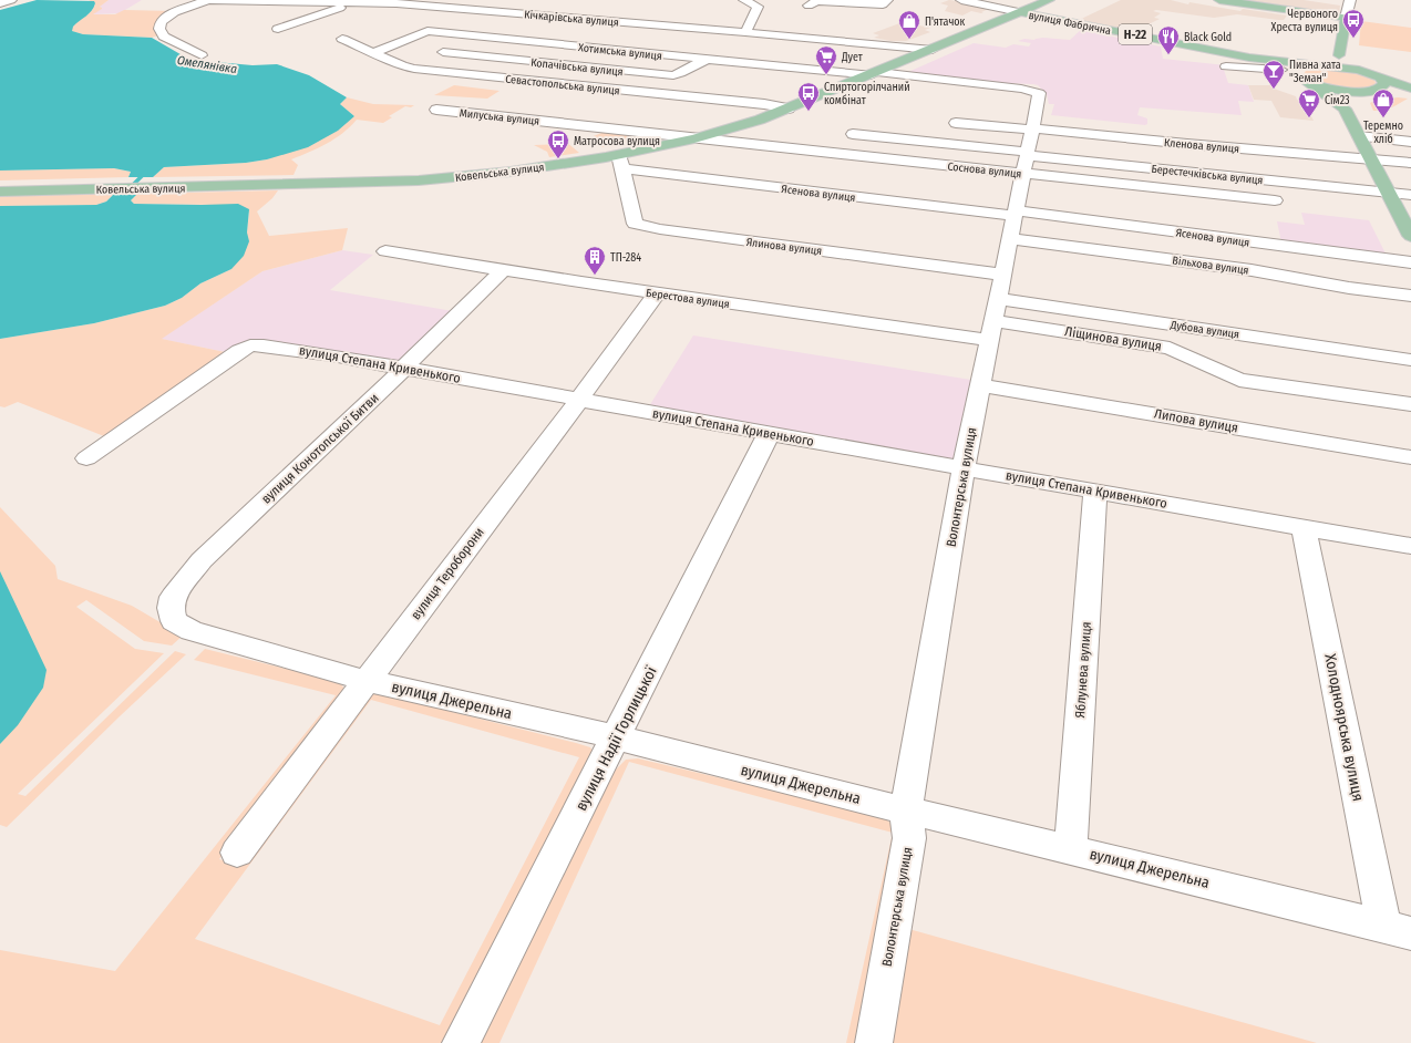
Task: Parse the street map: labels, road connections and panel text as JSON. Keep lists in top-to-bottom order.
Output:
{
  "streets": {
    "main road": ["вулиця Фабрична", "Н-22", "Ковельська вулиця"],
    "street": [
      "Кічкарівська вулиця",
      "Хотимська вулиця",
      "Копачівська вулиця",
      "Севастопольська вулиця",
      "Милуська вулиця",
      "Кленова вулиця",
      "Соснова вулиця",
      "Берестечківська вулиця",
      "Ясенова вулиця",
      "Ялинова вулиця",
      "Вільхова вулиця",
      "Берестова вулиця",
      "Дубова вулиця",
      "Ліщинова вулиця",
      "вулиця Степана Кривенького",
      "Липова вулиця",
      "вулиця Конотопської Битви",
      "Волонтерська вулиця",
      "вулиця Тероборони",
      "Яблунева вулиця",
      "вулиця Джерельна",
      "Холодноярська вулиця",
      "вулиця Надії Горлицької"
    ]
  },
  "crossings": [
    ["Кічкарівська вулиця", "Ковельська вулиця"],
    ["вулиця Фабрична", "Н-22"],
    ["вулиця Фабрична", "Ковельська вулиця"],
    ["Н-22", "Кленова вулиця"],
    ["Н-22", "Берестечківська вулиця"],
    ["Хотимська вулиця", "Копачівська вулиця"],
    ["Хотимська вулиця", "Севастопольська вулиця"],
    ["Хотимська вулиця", "Ковельська вулиця"],
    ["Хотимська вулиця", "Волонтерська вулиця"],
    ["Севастопольська вулиця", "Ковельська вулиця"],
    ["Милуська вулиця", "Соснова вулиця"],
    ["Милуська вулиця", "Ковельська вулиця"],
    ["Кленова вулиця", "Волонтерська вулиця"],
    ["Соснова вулиця", "Ковельська вулиця"],
    ["Соснова вулиця", "Берестечківська вулиця"],
    ["Соснова вулиця", "Волонтерська вулиця"],
    ["Ковельська вулиця", "Ясенова вулиця"],
    ["Ковельська вулиця", "Ялинова вулиця"],
    ["Ковельська вулиця", "Волонтерська вулиця"],
    ["Берестечківська вулиця", "Волонтерська вулиця"],
    ["Ясенова вулиця", "Ялинова вулиця"],
    ["Ясенова вулиця", "Волонтерська вулиця"],
    ["Ялинова вулиця", "Волонтерська вулиця"],
    ["Вільхова вулиця", "Волонтерська вулиця"],
    ["Берестова вулиця", "Ліщинова вулиця"],
    ["Берестова вулиця", "вулиця Конотопської Битви"],
    ["Берестова вулиця", "Волонтерська вулиця"],
    ["Берестова вулиця", "вулиця Тероборони"],
    ["Дубова вулиця", "Волонтерська вулиця"],
    ["Ліщинова вулиця", "Волонтерська вулиця"],
    ["вулиця Степана Кривенького", "вулиця Конотопської Битви"],
    ["вулиця Степана Кривенького", "Волонтерська вулиця"],
    ["вулиця Степана Кривенького", "вулиця Тероборони"],
    ["вулиця Степана Кривенького", "Яблунева вулиця"],
    ["вулиця Степана Кривенького", "Холодноярська вулиця"],
    ["вулиця Степана Кривенького", "вулиця Надії Горлицької"],
    ["Липова вулиця", "Волонтерська вулиця"],
    ["вулиця Конотопської Битви", "вулиця Джерельна"],
    ["Волонтерська вулиця", "вулиця Джерельна"],
    ["вулиця Тероборони", "вулиця Джерельна"],
    ["Яблунева вулиця", "вулиця Джерельна"],
    ["вулиця Джерельна", "Холодноярська вулиця"],
    ["вулиця Джерельна", "вулиця Надії Горлицької"]
  ],
  "water": ["Омелянівка"],
  "places": {
    "bus stop": ["Червоного Хреста вулиця", "Спиртогорілчаний комбінат", "Матросова вулиця"],
    "shop": ["П'ятачок", "Теремно хліб"],
    "restaurant": ["Black Gold"],
    "supermarket": ["Дует", "Сім23"],
    "bar": ["Пивна хата \"Земан\""],
    "building": ["ТП-284"]
  }
}
